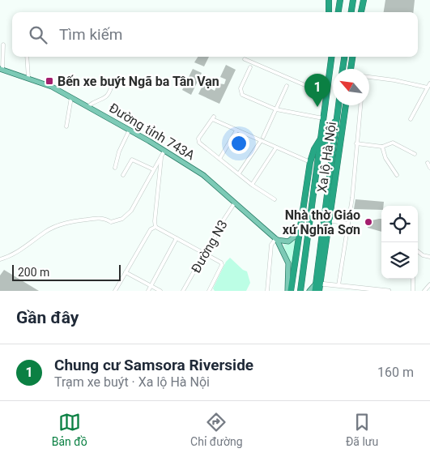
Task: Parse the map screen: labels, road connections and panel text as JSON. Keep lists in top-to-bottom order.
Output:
{
  "streets": {
    "highway": ["Xa lộ Hà Nội"],
    "main road": ["Đường tỉnh 743A"],
    "street": ["Đường N3"]
  },
  "crossings": [
    ["Đường tỉnh 743A", "Đường N3"]
  ],
  "places": {
    "transit": ["Bến xe buýt Ngã ba Tân Vạn"],
    "other": ["Nhà thờ Giáo xứ Nghĩa Sơn"]
  },
  "scale_bar": "200 m",
  "north": "top left",
  "page": {
    "search": "Tìm kiếm",
    "pins": "1",
    "scale": "200 m",
    "heading": "Gần đây",
    "list": [
      {
        "mark": "1",
        "name": "Chung cư Samsora Riverside",
        "note": "Trạm xe buýt · Xa lộ Hà Nội",
        "value": "160 m"
      }
    ],
    "nav": ["Bản đồ", "Chỉ đường", "Đã lưu"]
  }
}
